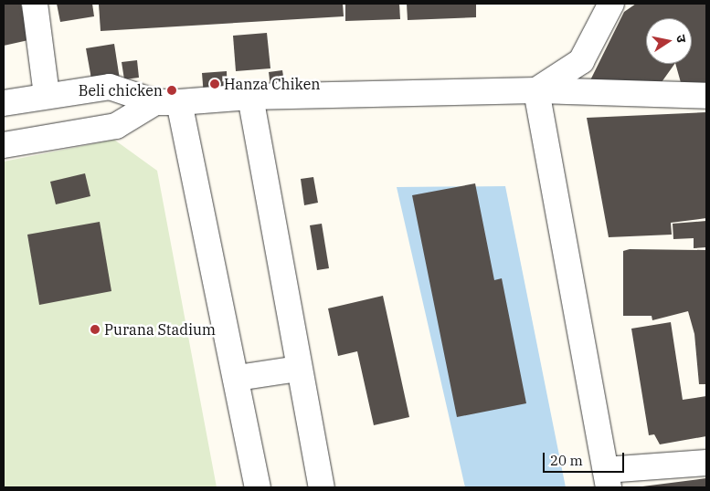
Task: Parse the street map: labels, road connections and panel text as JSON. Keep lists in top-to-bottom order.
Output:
{
  "places": ["Hanza Chiken", "Beli chicken", "Purana Stadium"],
  "scale_bar": "20 m",
  "north": "right"
}
